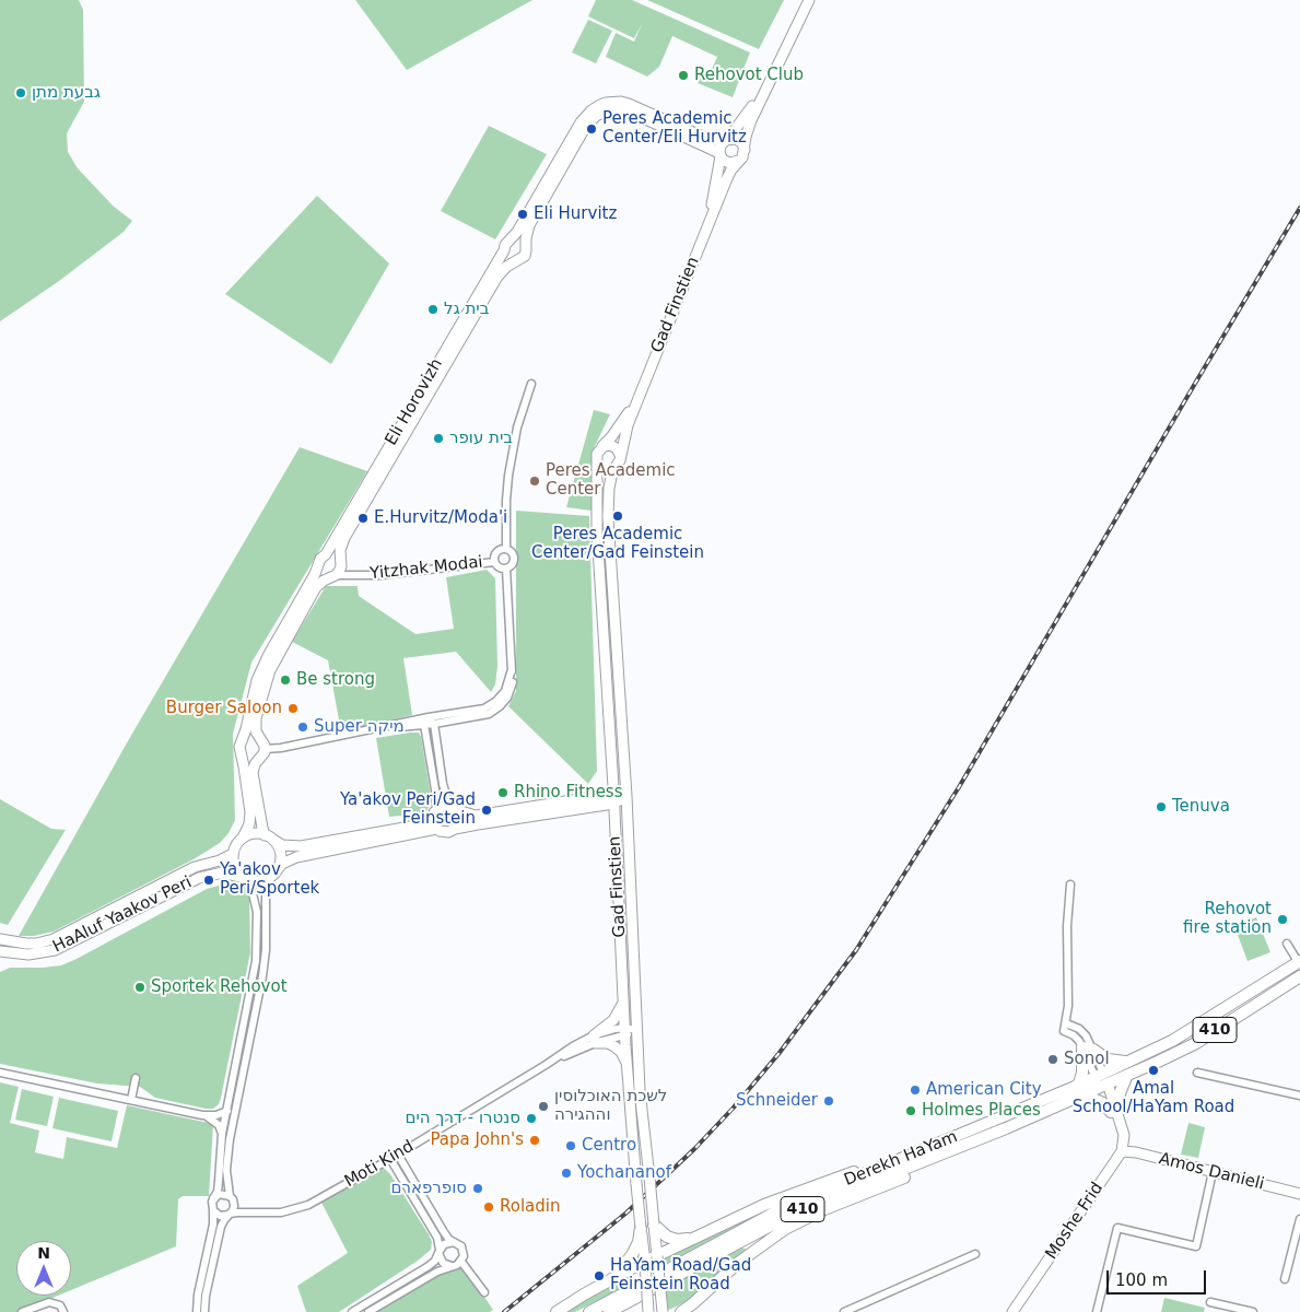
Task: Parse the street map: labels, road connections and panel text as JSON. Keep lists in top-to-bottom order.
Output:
{
  "streets": {
    "main road": ["410", "Derekh HaYam"],
    "street": [
      "Gad Finstien",
      "Eli Horovizh",
      "Yitzhak Modai",
      "HaAluf Yaakov Peri",
      "Moti Kind",
      "Amos Danieli",
      "Moshe Frid"
    ]
  },
  "crossings": [
    ["Gad Finstien", "Moti Kind"],
    ["Eli Horovizh", "Yitzhak Modai"],
    ["Derekh HaYam", "Moshe Frid"],
    ["Amos Danieli", "Moshe Frid"]
  ],
  "places": [
    "Rehovot Club",
    "גבעת מתן",
    "Peres Academic Center/Eli Hurvitz",
    "Eli Hurvitz",
    "בית גל",
    "בית עופר",
    "Peres Academic Center",
    "Peres Academic Center/Gad Feinstein",
    "E.Hurvitz/Moda'i",
    "Be strong",
    "Burger Saloon",
    "Super מיקה",
    "Rhino Fitness",
    "Tenuva",
    "Ya'akov Peri/Gad Feinstein",
    "Ya'akov Peri/Sportek",
    "Rehovot fire station",
    "Sportek Rehovot",
    "Sonol",
    "Amal School/HaYam Road",
    "American City",
    "Schneider",
    "לשכת האוכלוסין וההגירה",
    "Holmes Places",
    "סנטרו - דרך הים",
    "Papa John's",
    "Centro",
    "Yochananof",
    "סופרפארם",
    "Roladin",
    "HaYam Road/Gad Feinstein Road"
  ],
  "scale_bar": "100 m",
  "north": "top"
}
